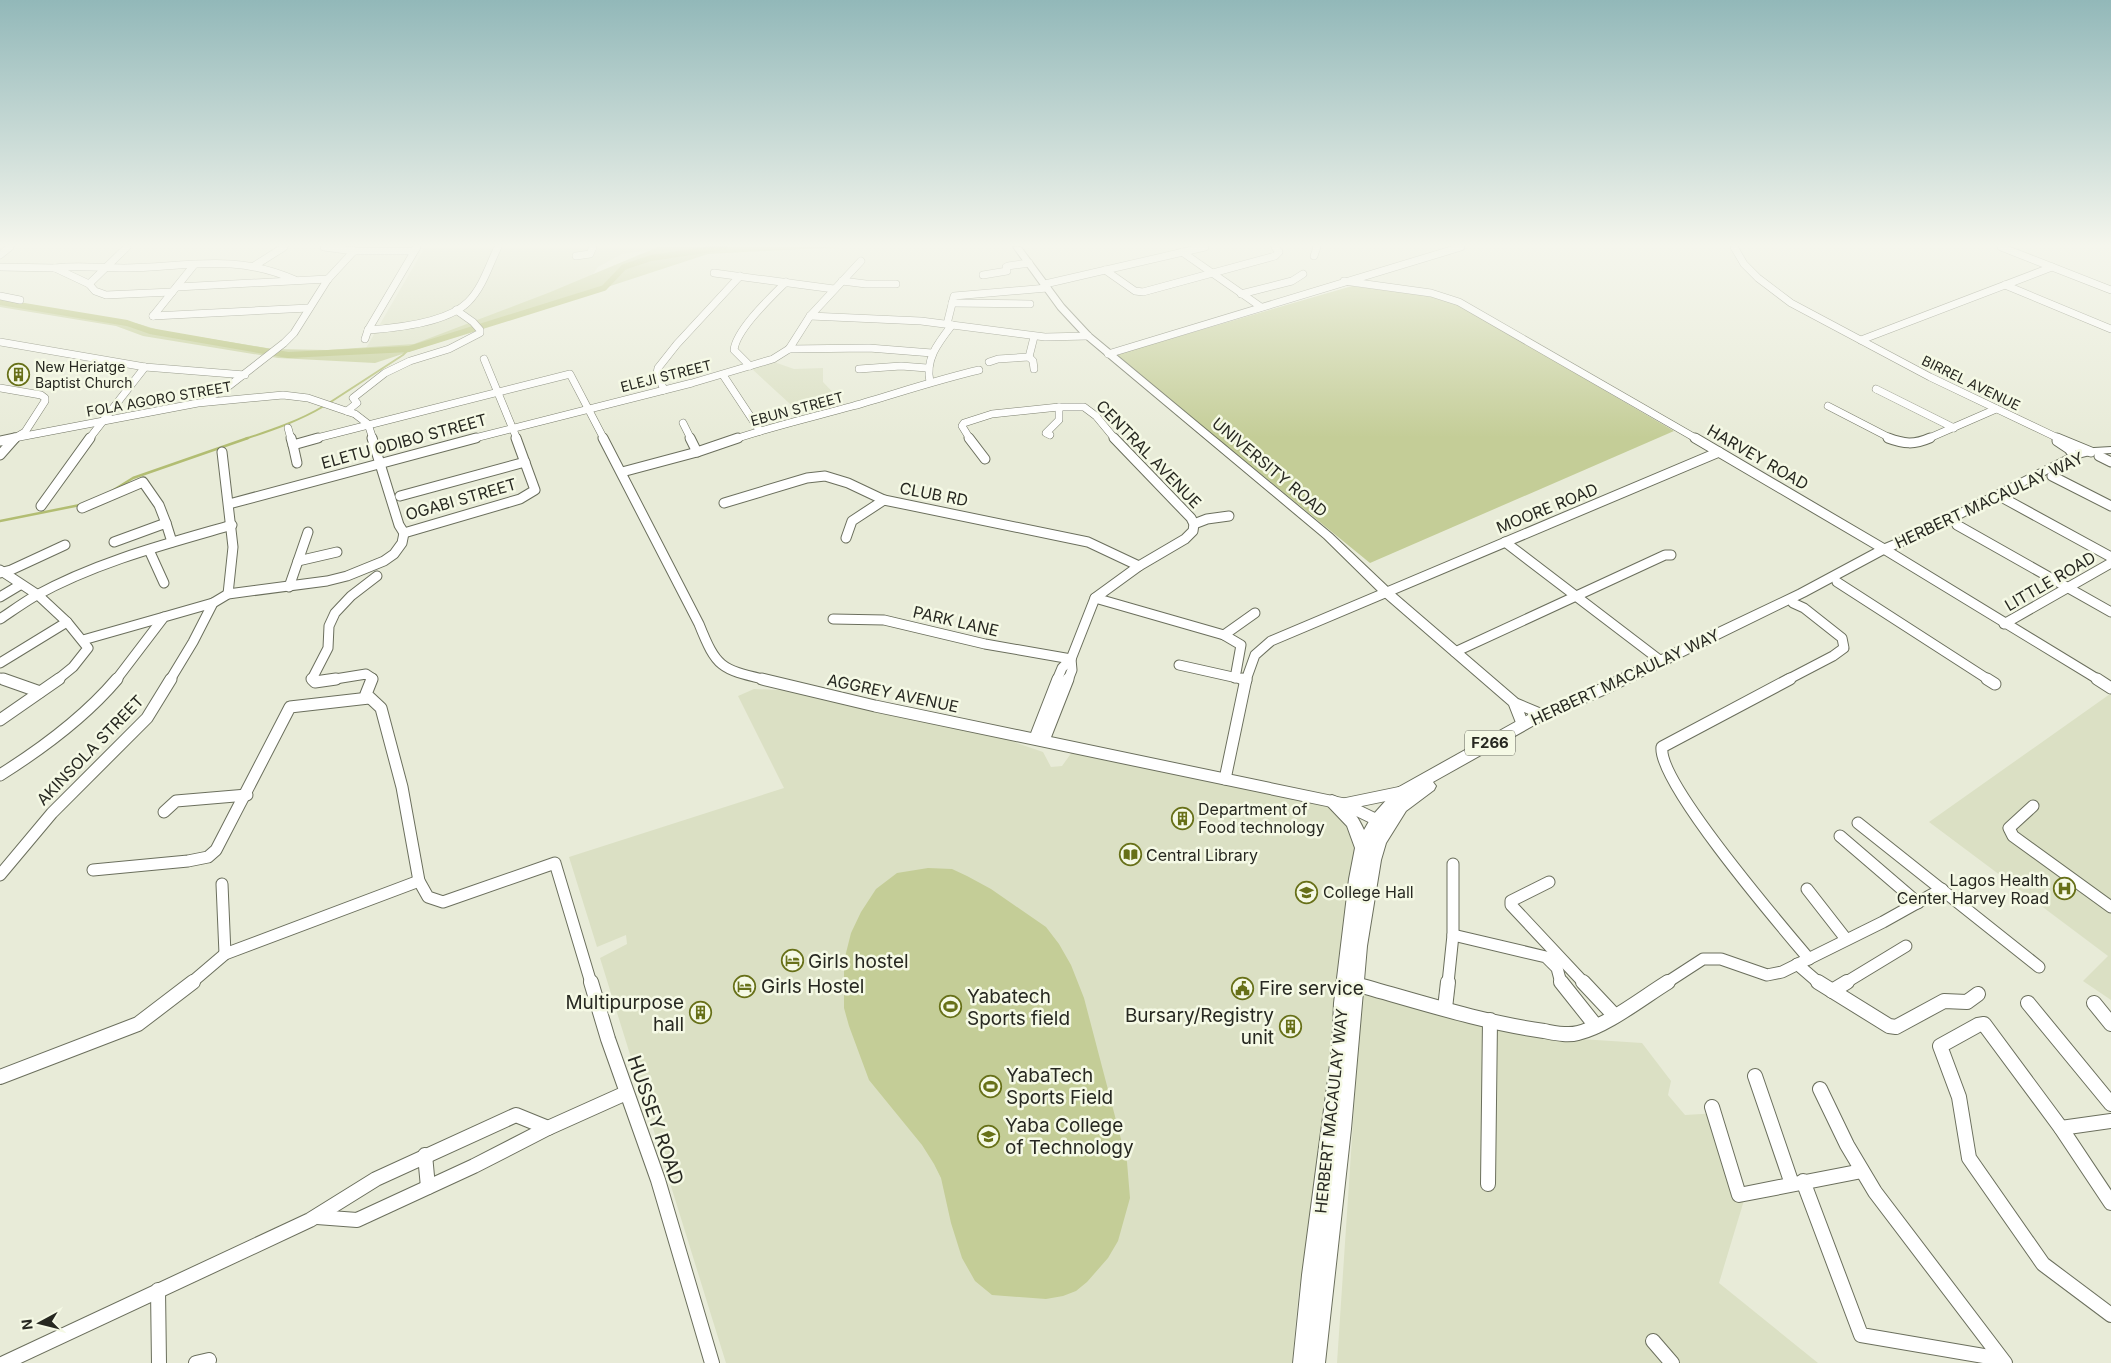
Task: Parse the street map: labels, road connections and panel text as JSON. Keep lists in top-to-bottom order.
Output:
{
  "streets": {
    "highway": ["HERBERT MACAULAY WAY", "F266"],
    "main road": ["UNIVERSITY ROAD"],
    "street": [
      "ELEJI STREET",
      "BIRREL AVENUE",
      "FOLA AGORO STREET",
      "EBUN STREET",
      "ELETU ODIBO STREET",
      "CENTRAL AVENUE",
      "HARVEY ROAD",
      "CLUB RD",
      "OGABI STREET",
      "MOORE ROAD",
      "LITTLE ROAD",
      "PARK LANE",
      "AGGREY AVENUE",
      "AKINSOLA STREET",
      "HUSSEY ROAD"
    ]
  },
  "crossings": [
    ["ELEJI STREET", "ELETU ODIBO STREET"],
    ["ELEJI STREET", "AGGREY AVENUE"],
    ["EBUN STREET", "AGGREY AVENUE"],
    ["ELETU ODIBO STREET", "OGABI STREET"],
    ["ELETU ODIBO STREET", "AGGREY AVENUE"],
    ["CENTRAL AVENUE", "CLUB RD"],
    ["HARVEY ROAD", "HERBERT MACAULAY WAY"],
    ["HARVEY ROAD", "MOORE ROAD"],
    ["HARVEY ROAD", "LITTLE ROAD"],
    ["UNIVERSITY ROAD", "MOORE ROAD"],
    ["MOORE ROAD", "AGGREY AVENUE"]
  ],
  "places": {
    "building": [
      "New Heriatge Baptist Church",
      "Department of Food technology",
      "Multipurpose hall",
      "Bursary/Registry unit"
    ],
    "library": ["Central Library"],
    "hospital": ["Lagos Health Center Harvey Road"],
    "school or university": ["College Hall", "Yaba College of Technology"],
    "hotel": ["Girls hostel", "Girls Hostel"],
    "public building": ["Fire service"],
    "sports": ["Yabatech Sports field", "YabaTech Sports Field"]
  },
  "north": "left"
}
